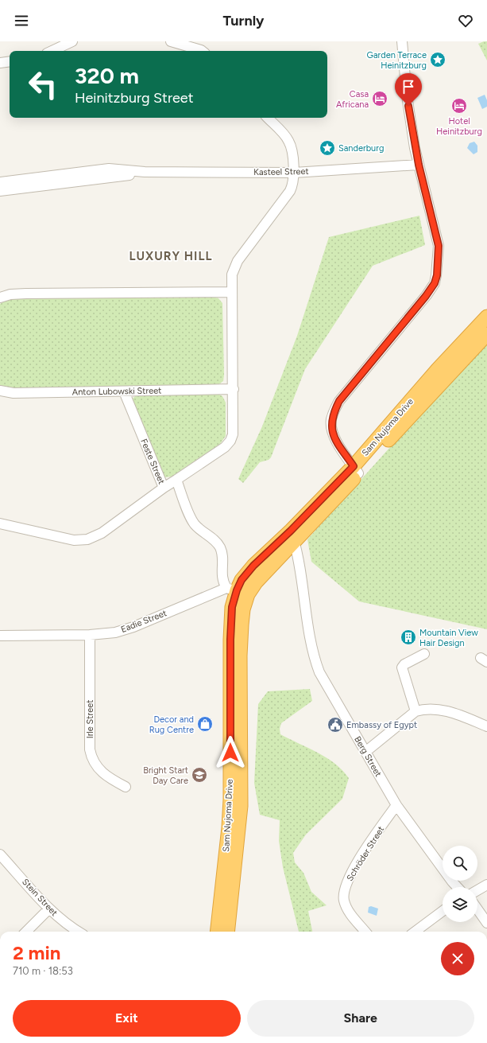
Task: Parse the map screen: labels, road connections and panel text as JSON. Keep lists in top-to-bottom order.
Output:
{
  "streets": {
    "highway": ["Sam Nujoma Drive"],
    "street": [
      "Kasteel Street",
      "Anton Lubowski Street",
      "Feste Street",
      "Eadie Street",
      "Irle Street",
      "Berg Street",
      "Schröder Street",
      "Stein Street"
    ]
  },
  "crossings": [
    ["Anton Lubowski Street", "Feste Street"],
    ["Sam Nujoma Drive", "Feste Street"],
    ["Sam Nujoma Drive", "Eadie Street"],
    ["Sam Nujoma Drive", "Berg Street"],
    ["Feste Street", "Eadie Street"],
    ["Eadie Street", "Irle Street"],
    ["Berg Street", "Schröder Street"]
  ],
  "districts": ["LUXURY HILL"],
  "places": {
    "place": ["Garden Terrace Heinitzburg", "Sanderburg"],
    "hotel": ["Casa Africana", "Hotel Heinitzburg"],
    "building": ["Mountain View Hair Design"],
    "shop": ["Decor and Rug Centre"],
    "public building": ["Embassy of Egypt"],
    "school or university": ["Bright Start Day Care"]
  },
  "page": {
    "header": "Turnly",
    "turn": ["320 m", "Heinitzburg Street"],
    "heading": ["2 min", "710 m · 18:53"],
    "buttons": ["Exit", "Share"]
  }
}
